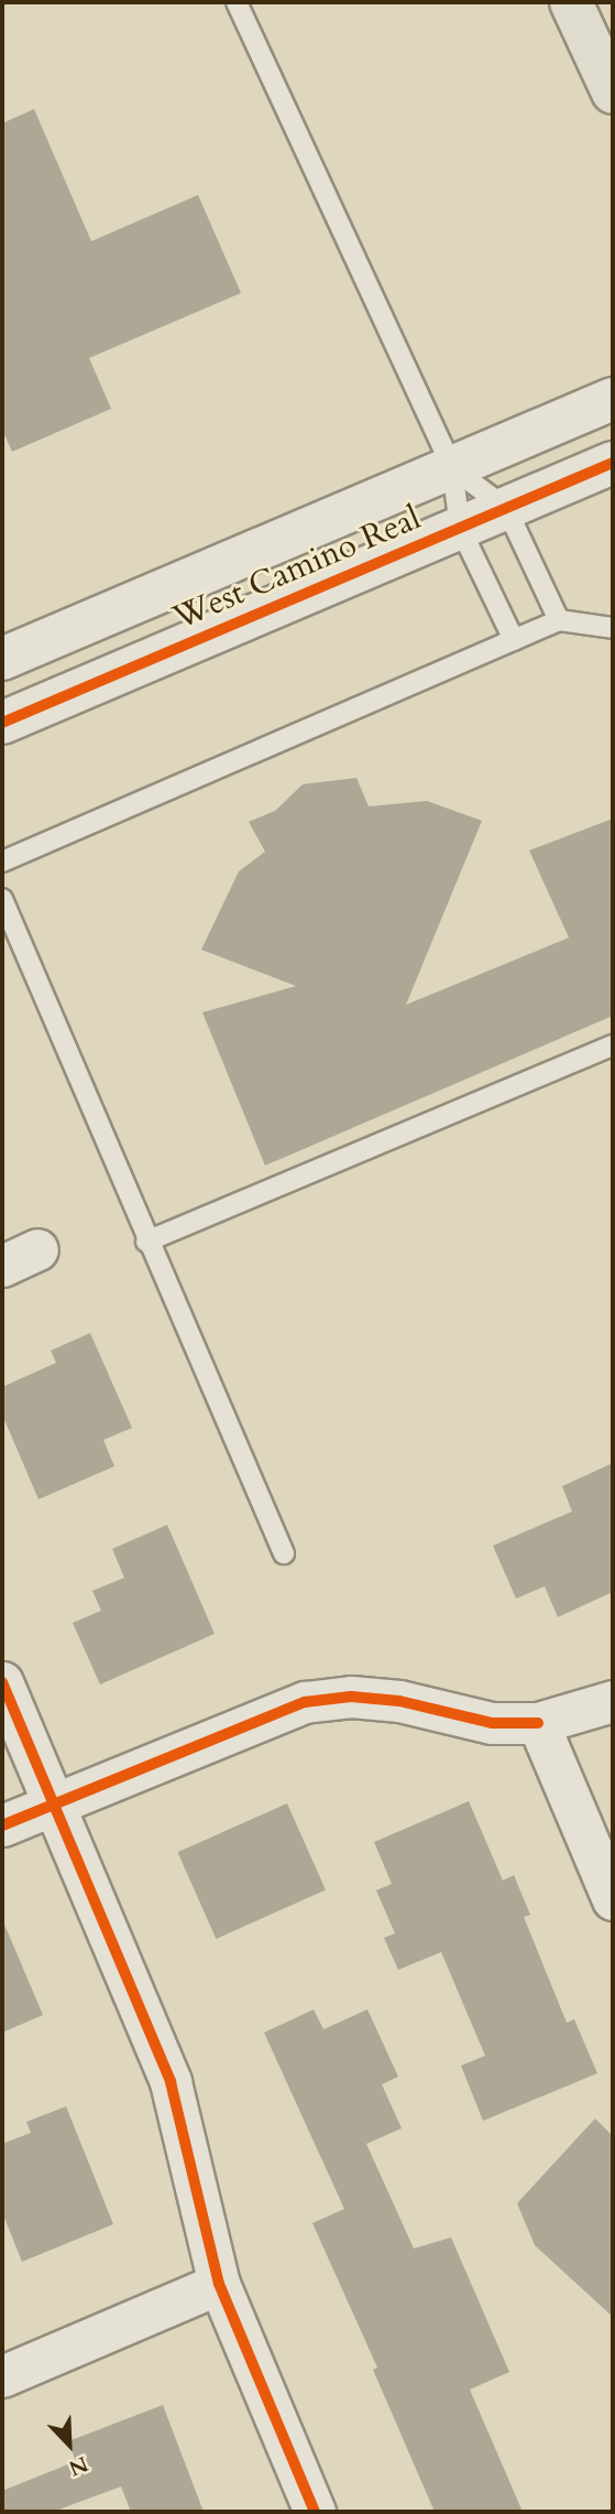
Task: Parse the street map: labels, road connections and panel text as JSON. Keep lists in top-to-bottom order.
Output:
{
  "streets": {
    "street": ["West Camino Real"]
  },
  "north": "bottom right"
}
